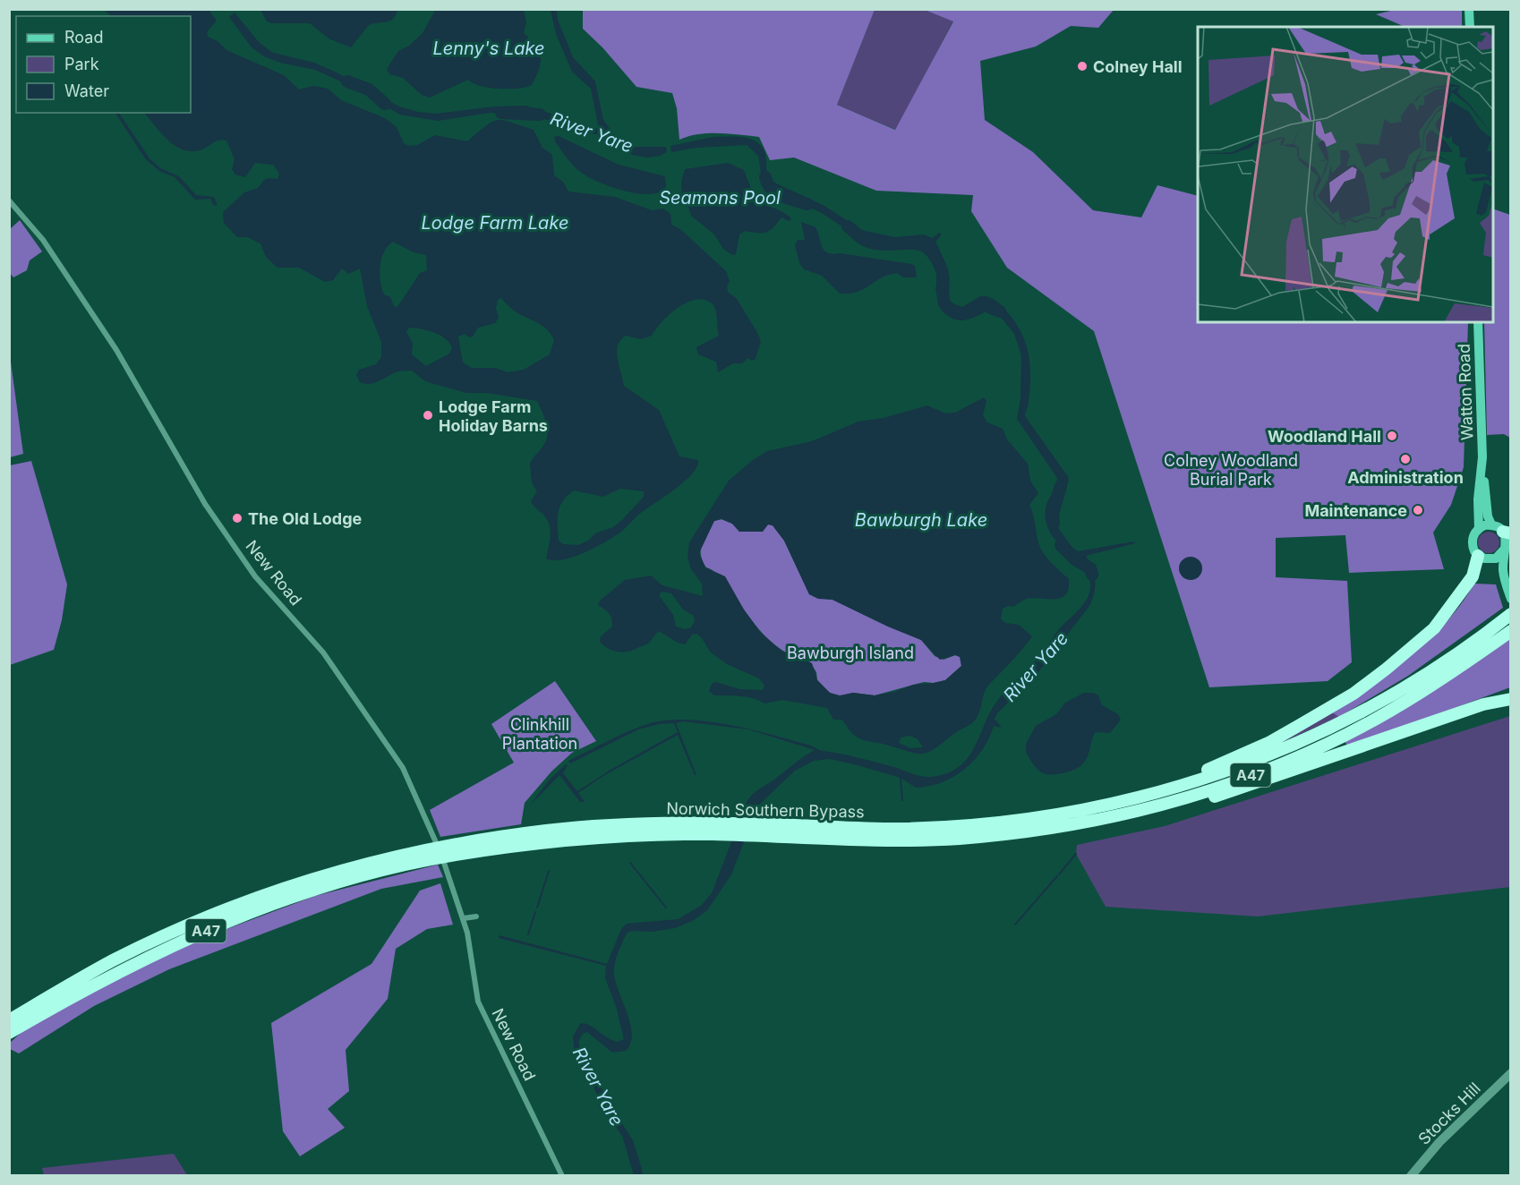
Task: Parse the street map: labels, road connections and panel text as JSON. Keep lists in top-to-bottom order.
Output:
{
  "streets": {
    "highway": ["A47", "Norwich Southern Bypass"],
    "main road": ["Watton Road"],
    "street": ["New Road", "Stocks Hill"]
  },
  "crossings": [
    ["Watton Road", "A47"],
    ["A47", "Norwich Southern Bypass"]
  ],
  "water": [
    "Lenny's Lake",
    "River Yare",
    "Seamons Pool",
    "Lodge Farm Lake",
    "Bawburgh Lake"
  ],
  "parks": ["Colney Woodland Burial Park", "Bawburgh Island", "Clinkhill Plantation"],
  "places": [
    "Colney Hall",
    "Lodge Farm Holiday Barns",
    "Woodland Hall",
    "Administration",
    "Maintenance",
    "The Old Lodge"
  ],
  "legend": ["Road", "Park", "Water"]
}
